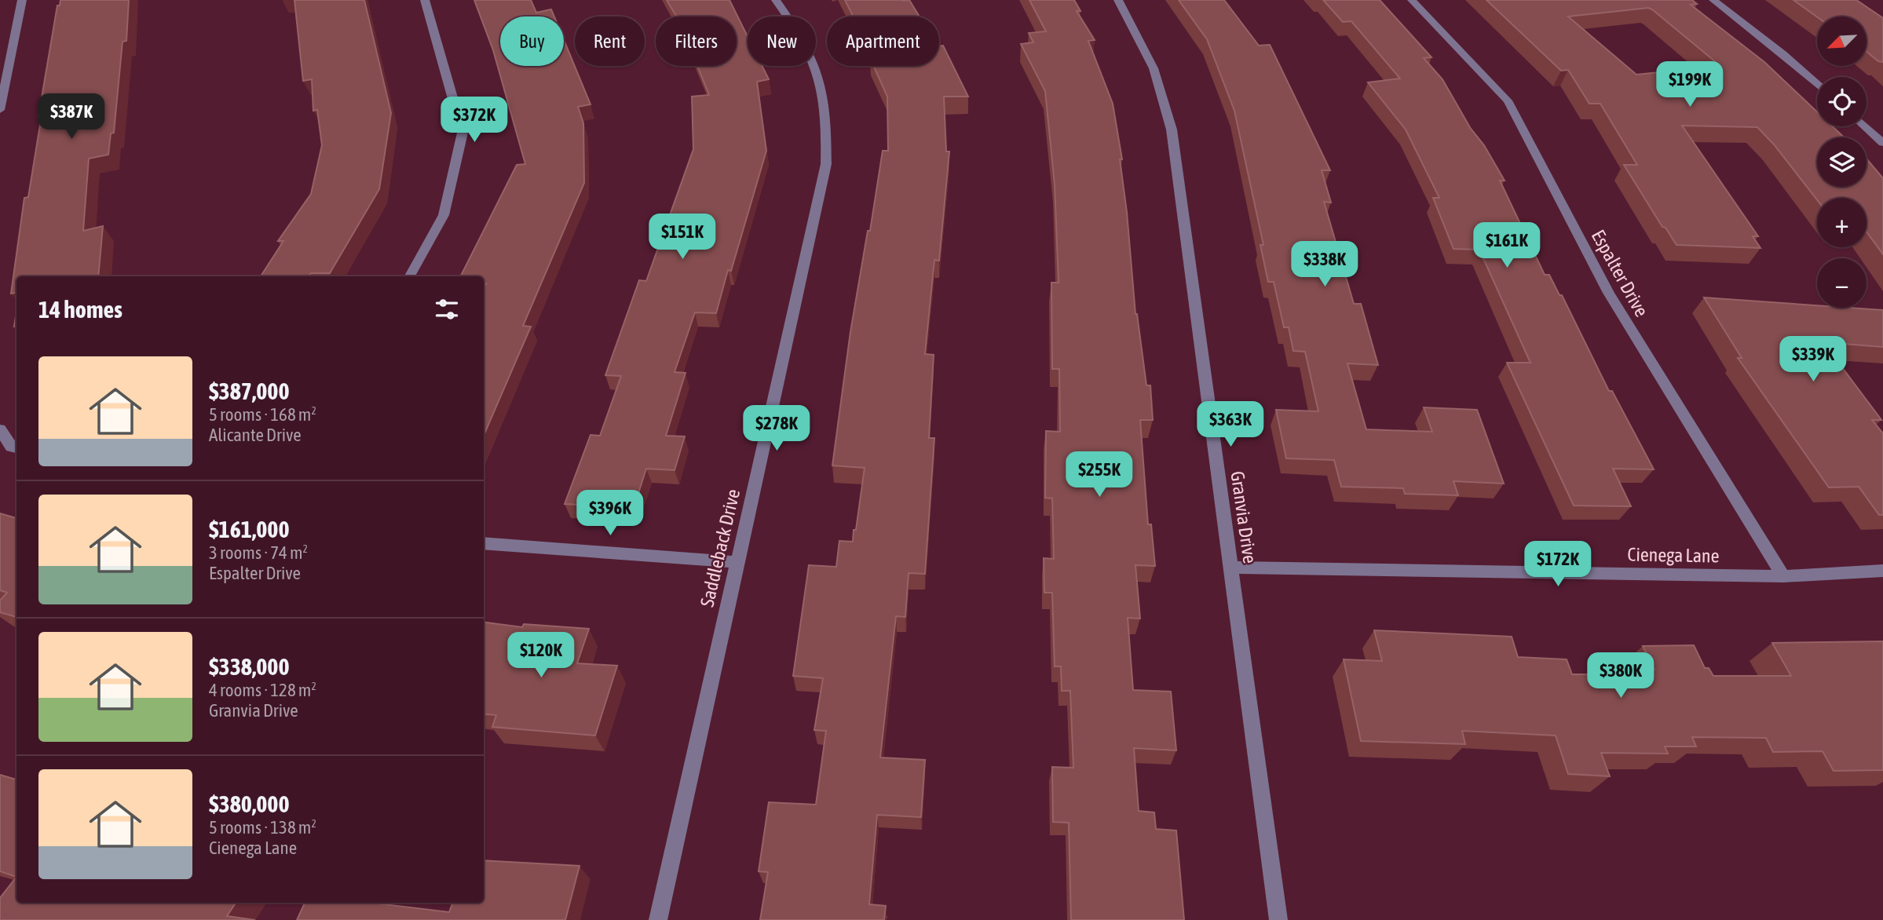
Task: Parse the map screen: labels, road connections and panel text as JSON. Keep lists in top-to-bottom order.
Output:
{
  "streets": {
    "street": [
      "Espalter Drive",
      "Granvia Drive",
      "Saddleback Drive",
      "Cienega Lane"
    ]
  },
  "crossings": [
    ["Espalter Drive", "Cienega Lane"],
    ["Granvia Drive", "Cienega Lane"]
  ],
  "north": "bottom left",
  "page": {
    "map_buttons": ["+", "−"],
    "chip": [
      "Buy",
      "Rent",
      "Filters",
      "New",
      "Apartment"
    ],
    "price": [
      "$199K",
      "$387K",
      "$372K",
      "$151K",
      "$161K",
      "$338K",
      "$339K",
      "$363K",
      "$278K",
      "$255K",
      "$396K",
      "$172K",
      "$120K",
      "$380K"
    ],
    "heading": "14 homes",
    "list": [
      {
        "name": "$387,000",
        "note": "5 rooms · 168 m² · Alicante Drive"
      },
      {
        "name": "$161,000",
        "note": "3 rooms · 74 m² · Espalter Drive"
      },
      {
        "name": "$338,000",
        "note": "4 rooms · 128 m² · Granvia Drive"
      },
      {
        "name": "$380,000",
        "note": "5 rooms · 138 m² · Cienega Lane"
      }
    ]
  }
}
